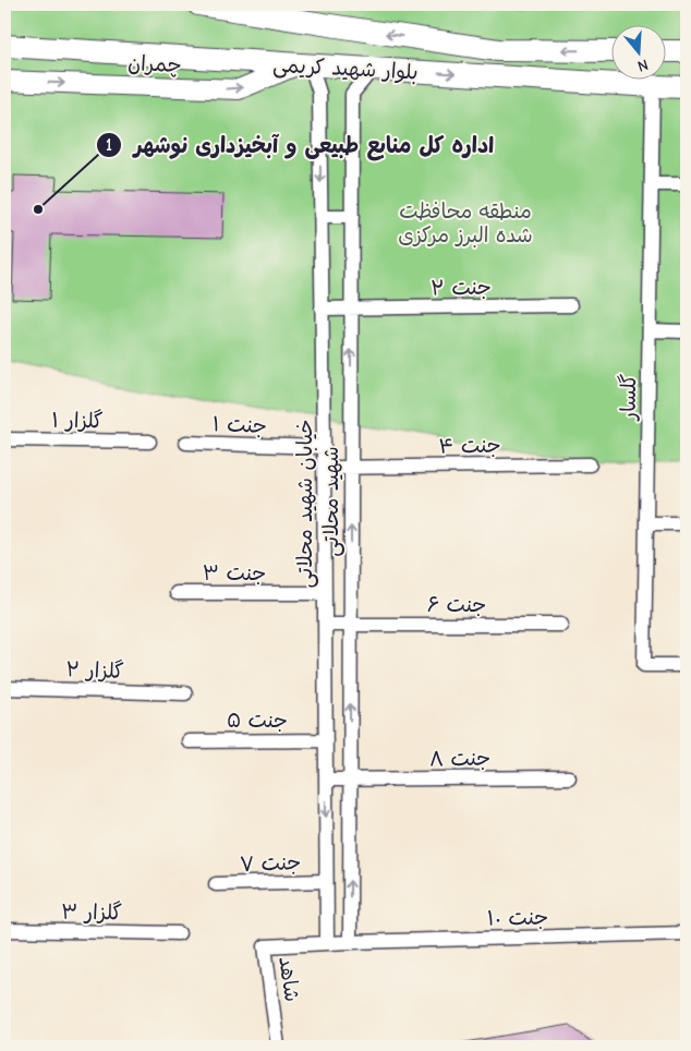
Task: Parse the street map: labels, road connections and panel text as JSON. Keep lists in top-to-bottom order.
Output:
{
  "streets": {
    "main road": ["بلوار شهید کریمی"],
    "street": [
      "چمران",
      "جنت ۲",
      "گلسار",
      "گلزار ۱",
      "جنت ۱",
      "جنت ۴",
      "شهید محلاتی",
      "خیابان شهید محلاتی",
      "جنت ۳",
      "جنت ۶",
      "گلزار ۲",
      "جنت ۵",
      "جنت ۸",
      "جنت ۷",
      "گلزار ۳",
      "جنت ۱۰",
      "شاهد"
    ]
  },
  "crossings": [
    ["چمران", "بلوار شهید کریمی"],
    ["چمران", "خیابان شهید محلاتی"],
    ["بلوار شهید کریمی", "گلسار"],
    ["بلوار شهید کریمی", "شهید محلاتی"],
    ["بلوار شهید کریمی", "خیابان شهید محلاتی"],
    ["جنت ۲", "شهید محلاتی"],
    ["جنت ۲", "خیابان شهید محلاتی"],
    ["جنت ۱", "خیابان شهید محلاتی"],
    ["جنت ۴", "شهید محلاتی"],
    ["جنت ۴", "خیابان شهید محلاتی"],
    ["شهید محلاتی", "جنت ۶"],
    ["شهید محلاتی", "جنت ۸"],
    ["شهید محلاتی", "جنت ۱۰"],
    ["خیابان شهید محلاتی", "جنت ۳"],
    ["خیابان شهید محلاتی", "جنت ۶"],
    ["خیابان شهید محلاتی", "جنت ۵"],
    ["خیابان شهید محلاتی", "جنت ۸"],
    ["خیابان شهید محلاتی", "جنت ۷"],
    ["خیابان شهید محلاتی", "جنت ۱۰"],
    ["خیابان شهید محلاتی", "شاهد"],
    ["جنت ۱۰", "شاهد"]
  ],
  "one_way": ["چمران", "شهید محلاتی"],
  "parks": ["منطقه محافظت شده البرز مرکزی"],
  "places": ["اداره كل منابع طبيعی و آبخيزداری نوشهر"],
  "north": "bottom"
}
